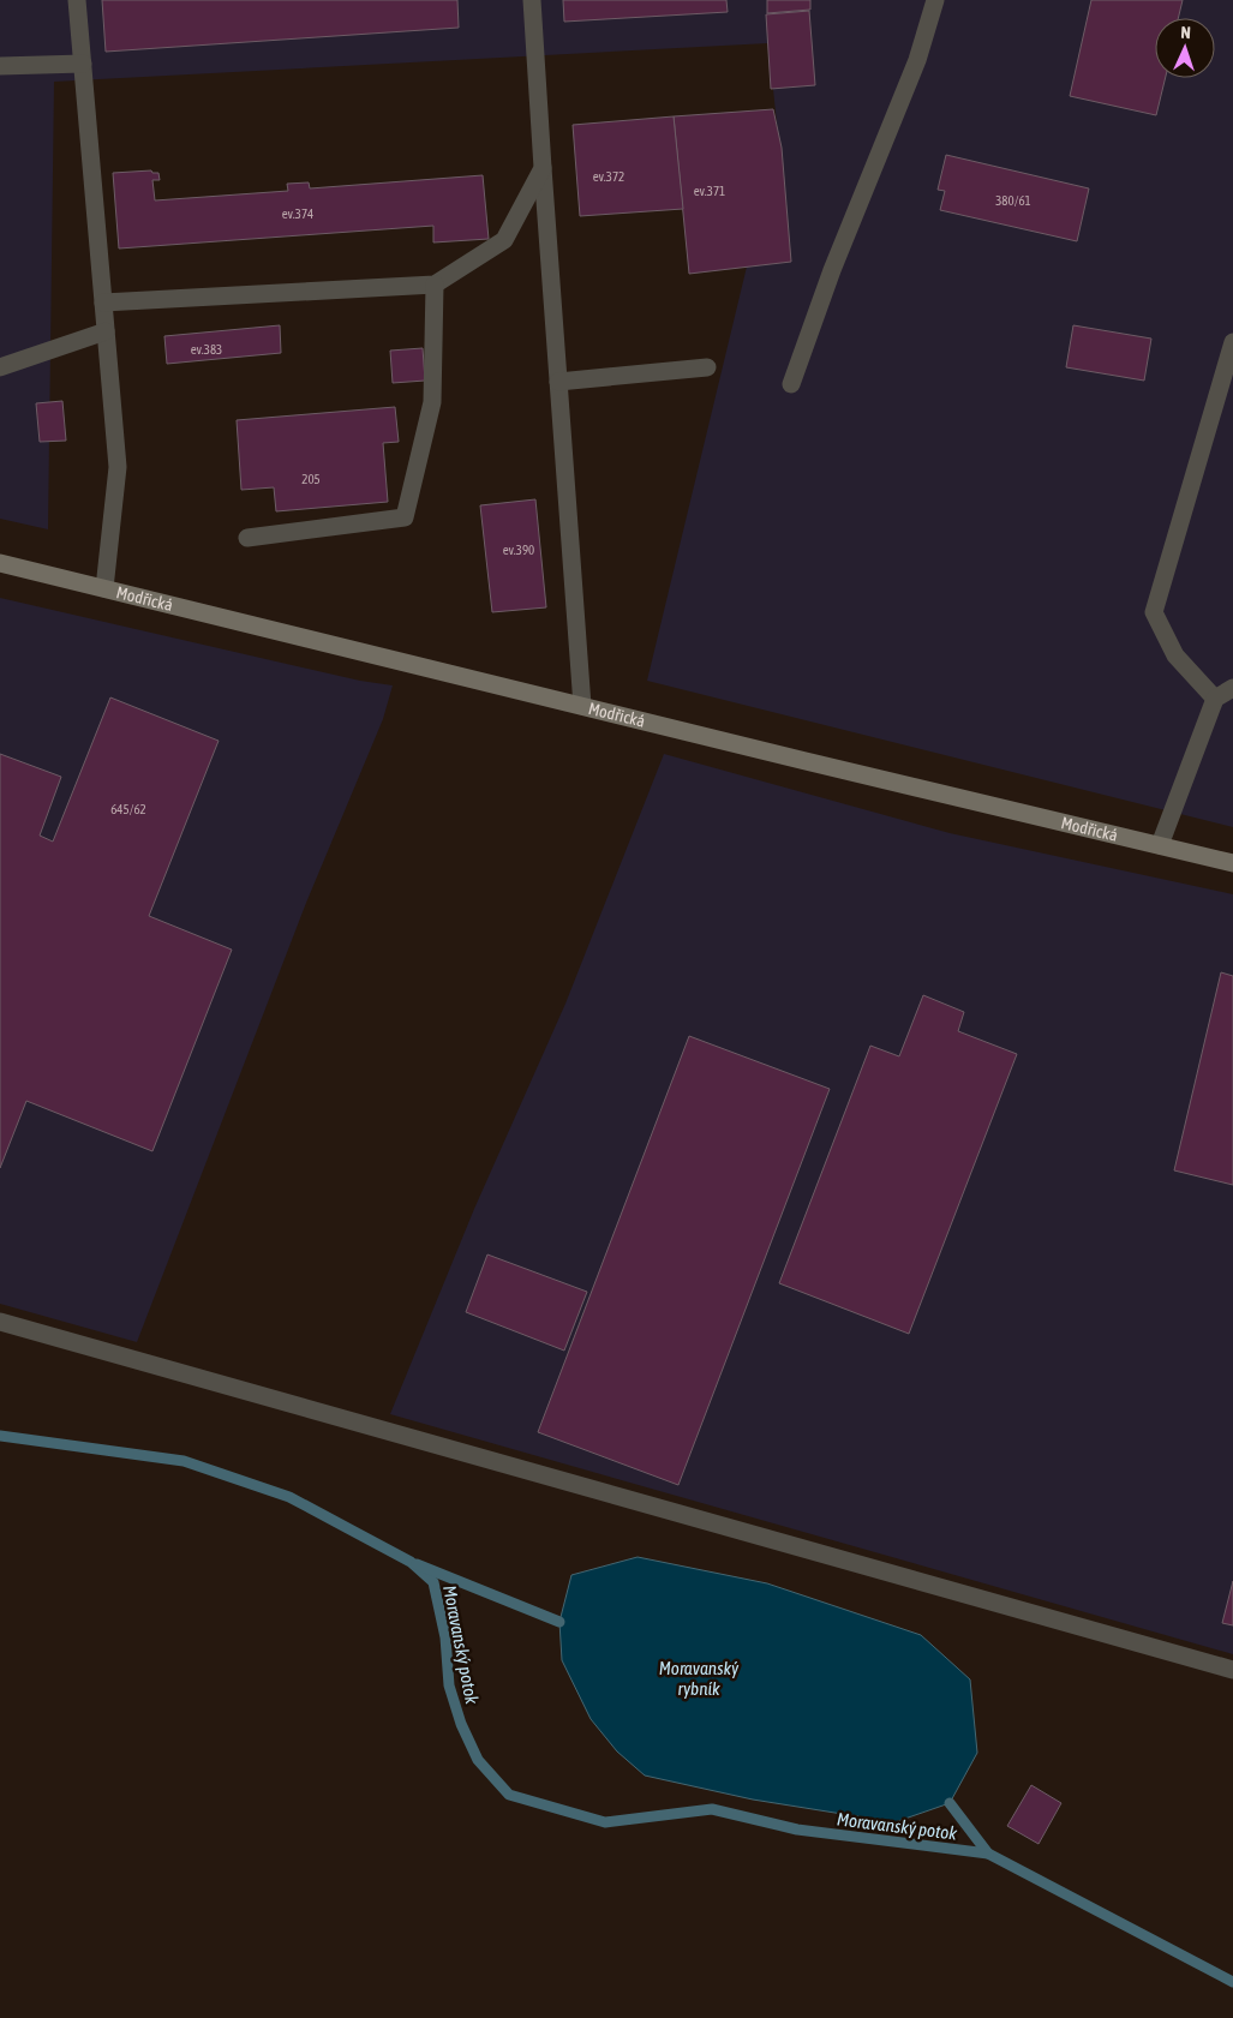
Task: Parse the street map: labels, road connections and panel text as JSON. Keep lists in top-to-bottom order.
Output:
{
  "streets": {
    "street": ["Modřická"]
  },
  "water": ["Moravanský potok", "Moravanský rybník"],
  "house_numbers": [
    "ev.372",
    "ev.371",
    "380/61",
    "ev.374",
    "ev.383",
    "205",
    "ev.390",
    "645/62"
  ],
  "north": "top"
}
